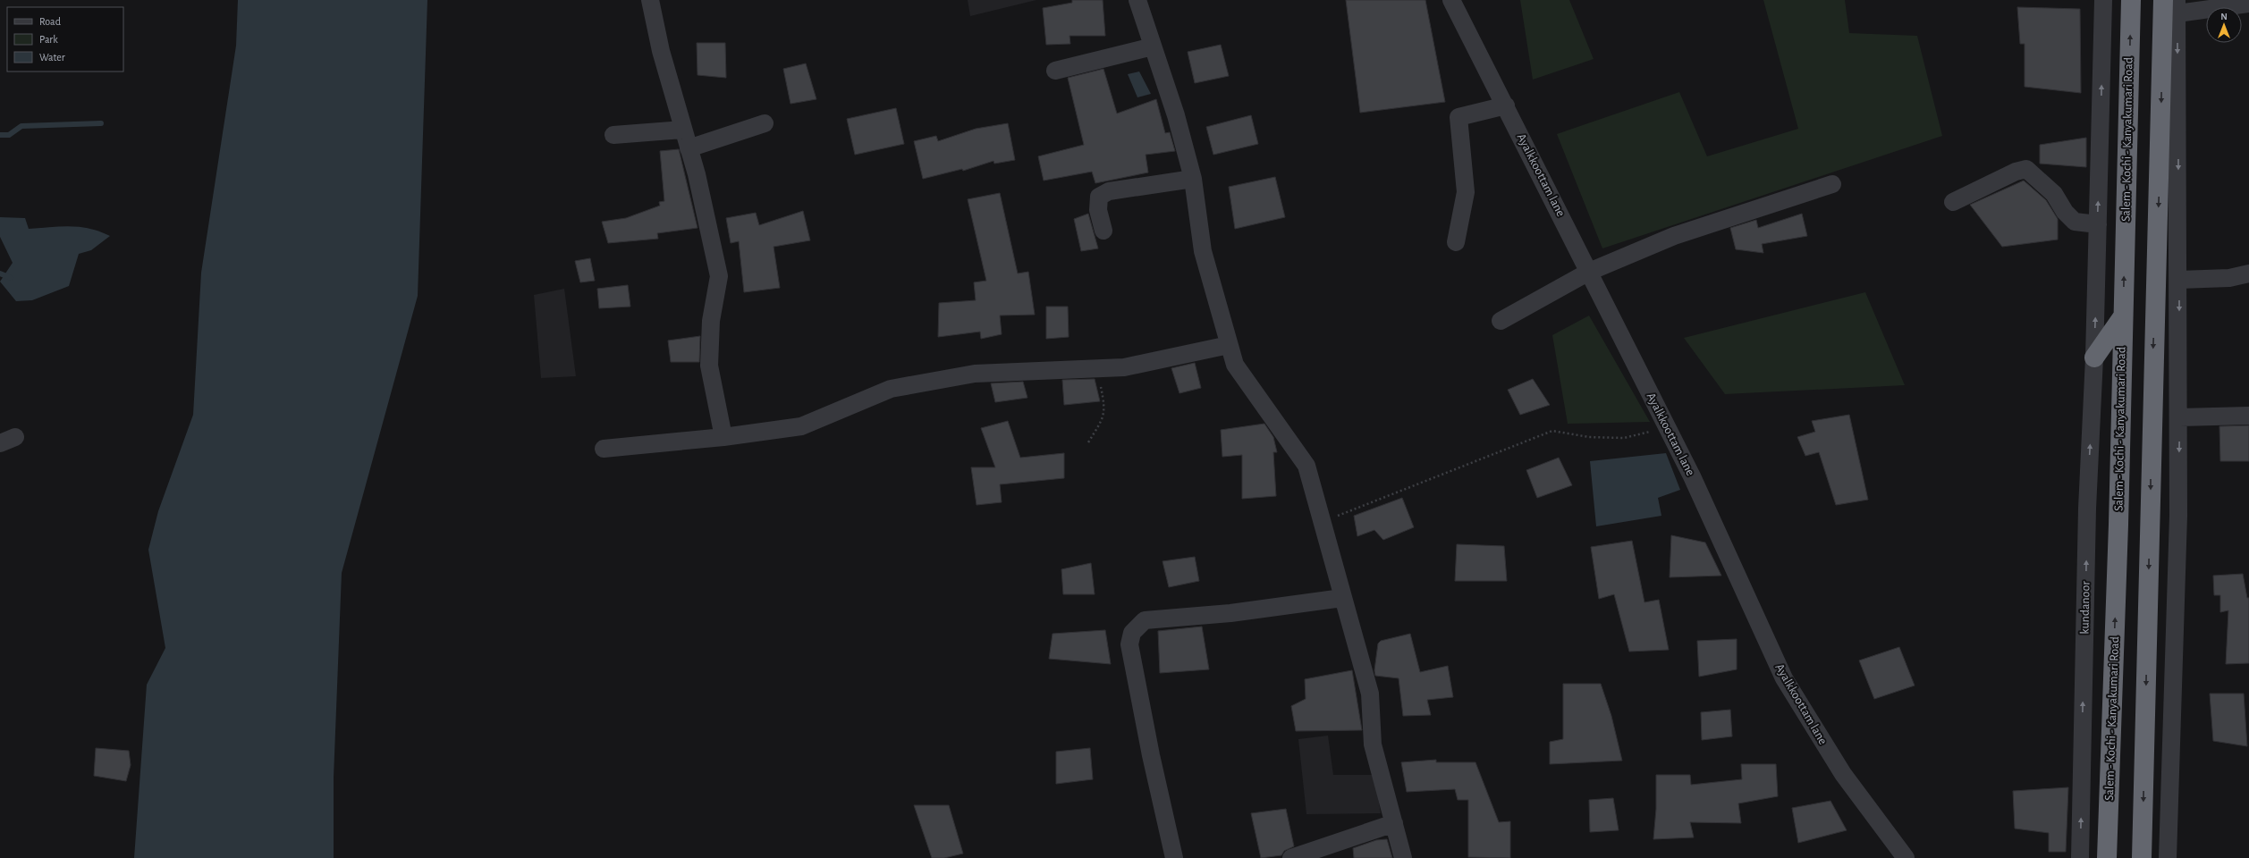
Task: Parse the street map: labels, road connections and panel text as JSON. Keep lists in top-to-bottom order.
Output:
{
  "streets": {
    "highway": ["Salem - Kochi - Kanyakumari Road"],
    "street": ["Ayalkkoottam lane", "kundanoor"]
  },
  "legend": ["Road", "Park", "Water"],
  "north": "top"
}
